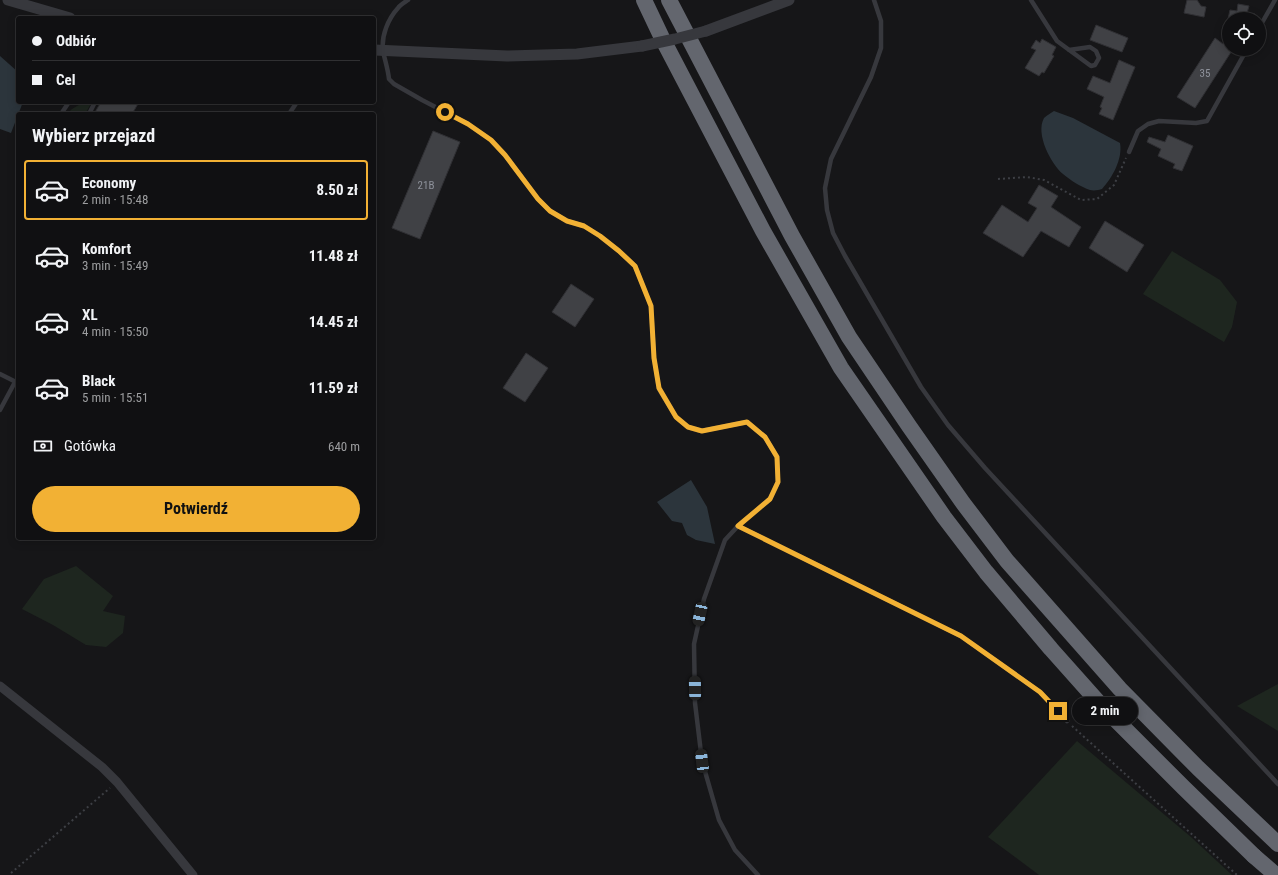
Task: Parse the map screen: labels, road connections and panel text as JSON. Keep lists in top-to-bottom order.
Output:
{
  "house_numbers": ["35", "21B"],
  "page": {
    "banner": ["Odbiór", "Cel"],
    "heading": "Wybierz przejazd",
    "list": [
      {
        "name": "Economy",
        "note": "2 min · 15:48",
        "value": "8.50 zł"
      },
      {
        "name": "Komfort",
        "note": "3 min · 15:49",
        "value": "11.48 zł"
      },
      {
        "name": "XL",
        "note": "4 min · 15:50",
        "value": "14.45 zł"
      },
      {
        "name": "Black",
        "note": "5 min · 15:51",
        "value": "11.59 zł"
      }
    ],
    "pay": ["Gotówka", "640 m"],
    "buttons": "Potwierdź",
    "bubble": "2 min"
  }
}
